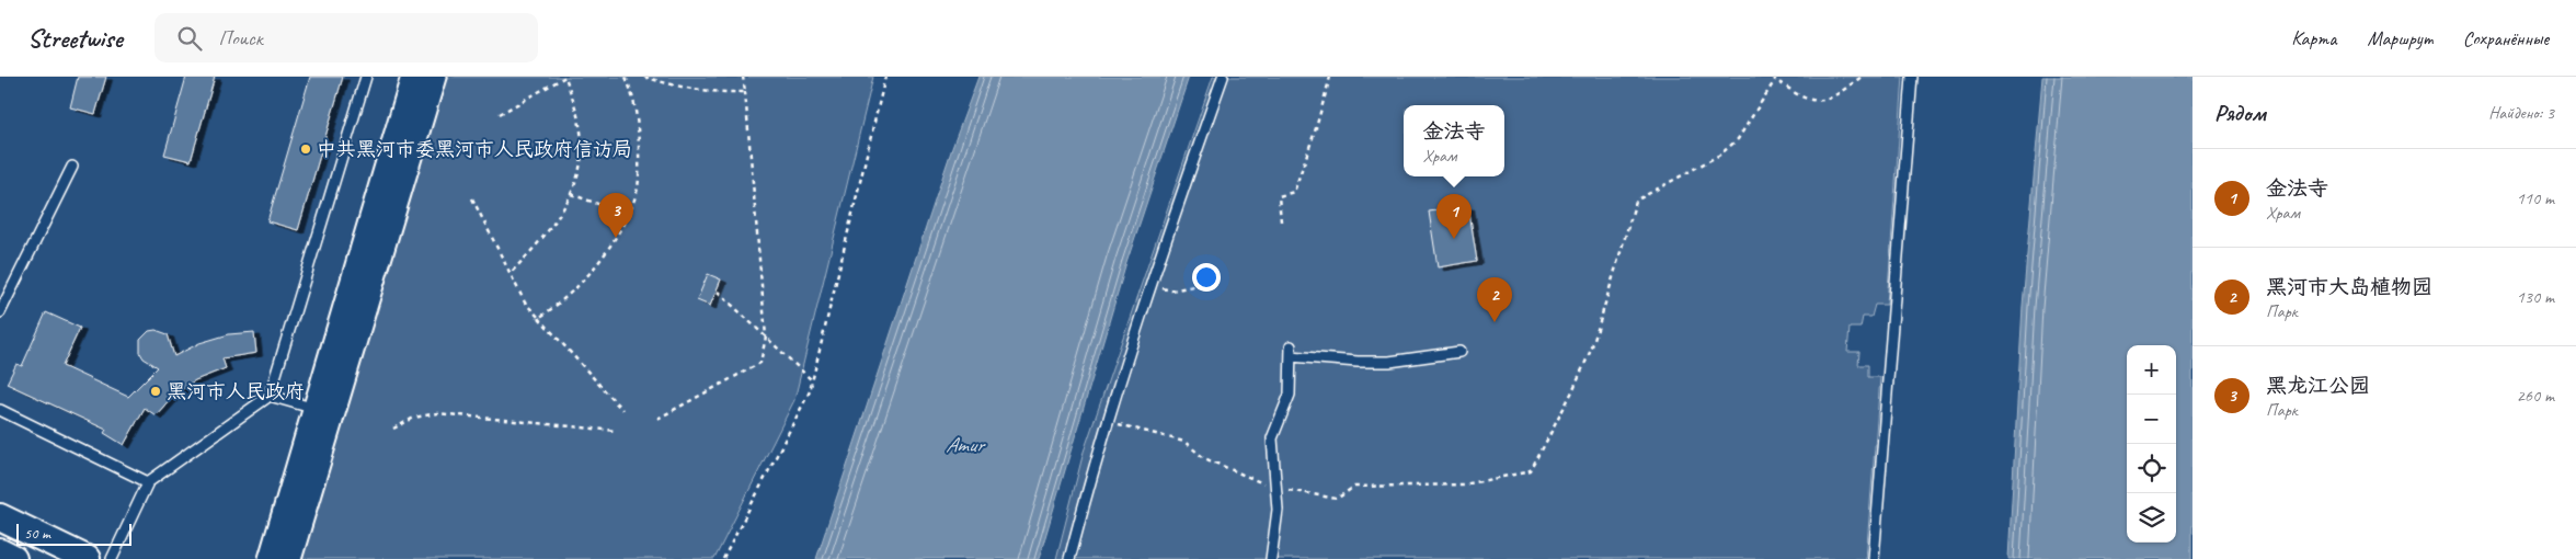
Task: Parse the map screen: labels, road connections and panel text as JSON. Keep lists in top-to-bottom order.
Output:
{
  "water": ["Amur"],
  "places": ["中共黑河市委黑河市人民政府信访局", "黑河市人民政府"],
  "scale_bar": "50 m",
  "page": {
    "header": "Streetwise",
    "search": "Поиск",
    "nav": ["Карта", "Маршрут", "Сохранённые"],
    "heading": ["Рядом", "Найдено: 3"],
    "popup": ["金法寺", "Храм"],
    "list": [
      {
        "mark": "1",
        "name": "金法寺",
        "note": "Храм",
        "value": "110 m"
      },
      {
        "mark": "2",
        "name": "黑河市大岛植物园",
        "note": "Парк",
        "value": "130 m"
      },
      {
        "mark": "3",
        "name": "黑龙江公园",
        "note": "Парк",
        "value": "260 m"
      }
    ],
    "pins": ["3", "1", "2"],
    "map_buttons": ["+", "−"],
    "scale": "50 m"
  }
}
